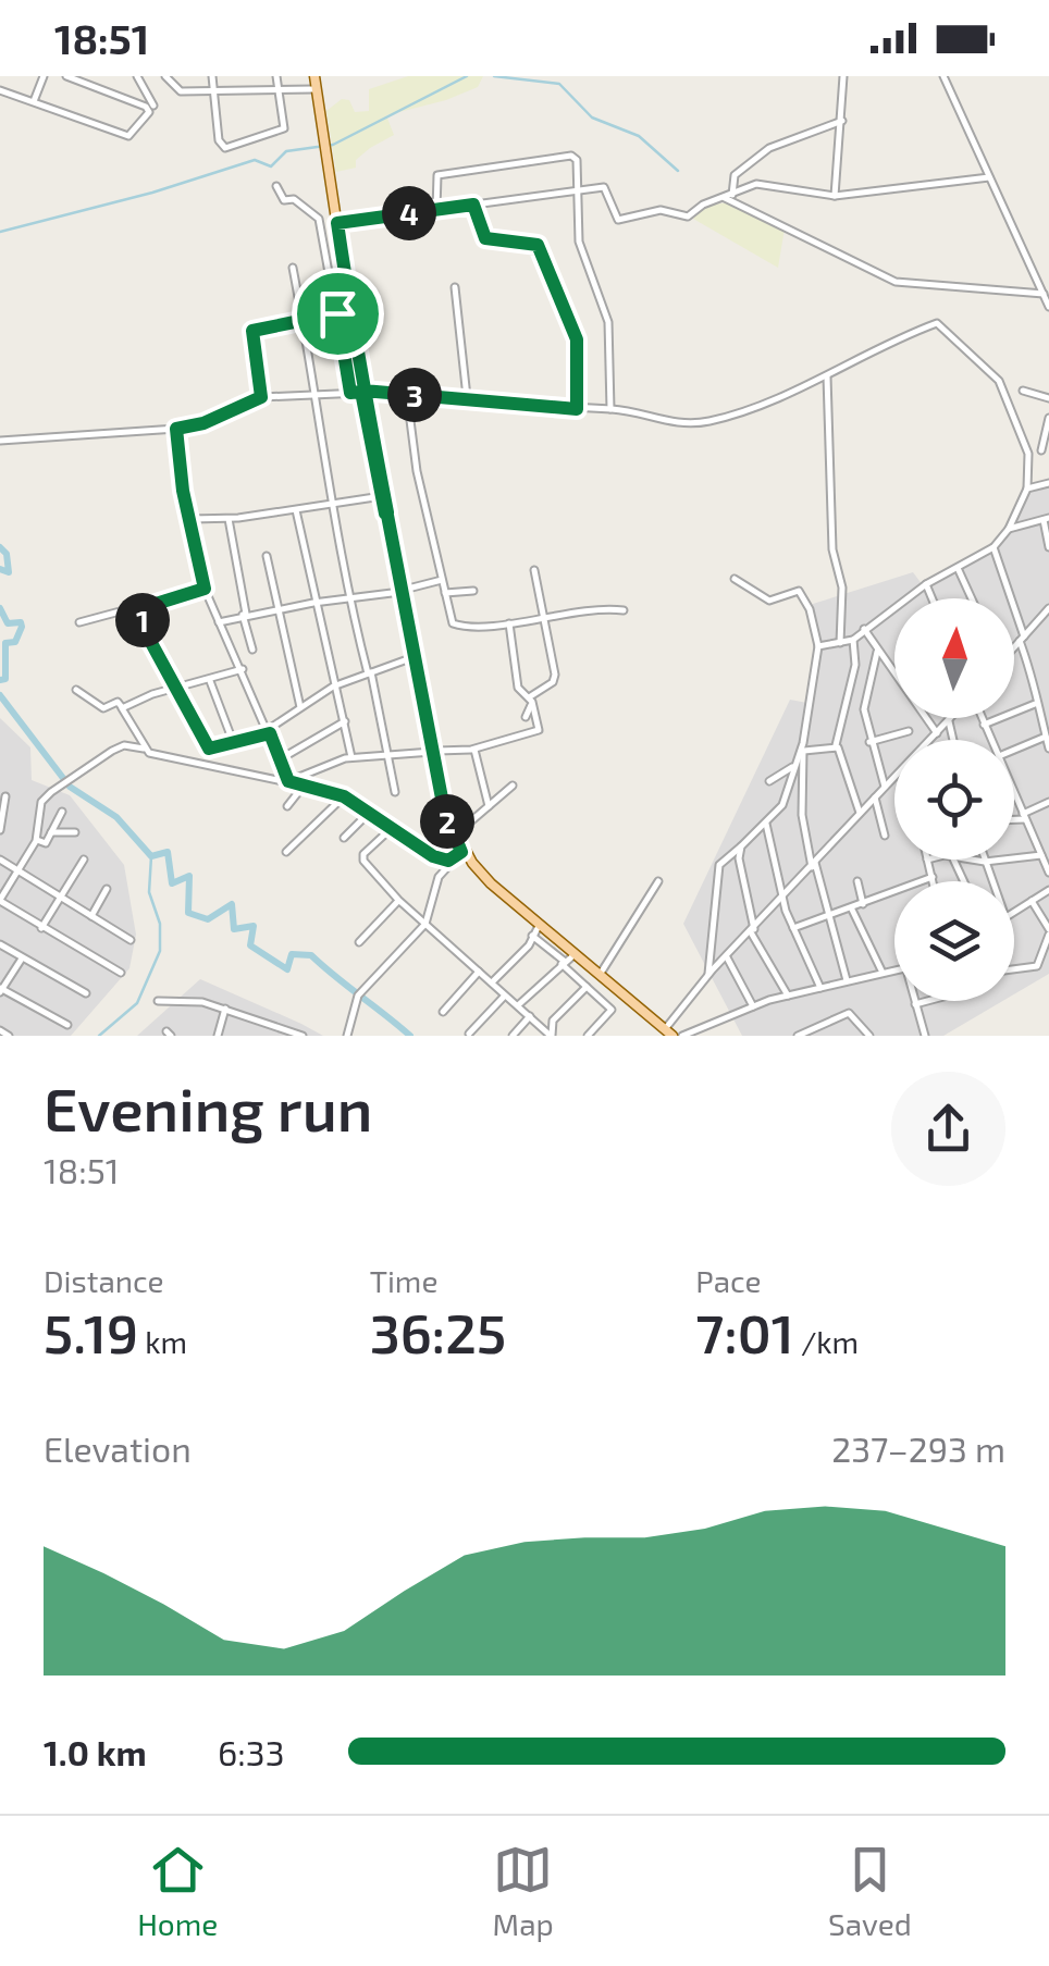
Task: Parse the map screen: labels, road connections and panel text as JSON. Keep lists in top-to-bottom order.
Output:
{
  "north": "top",
  "page": {
    "status": "18:51",
    "pins": [
      "4",
      "3",
      "1",
      "2"
    ],
    "heading": ["Evening run", "18:51"],
    "stats": [
      ["Distance", "5.19 km"],
      ["Time", "36:25"],
      ["Pace", "7:01 /km"]
    ],
    "chart": ["Elevation", "237–293 m"],
    "list": [
      {
        "name": "1.0 km",
        "note": "6:33"
      }
    ],
    "tabs": ["Home", "Map", "Saved"]
  }
}
